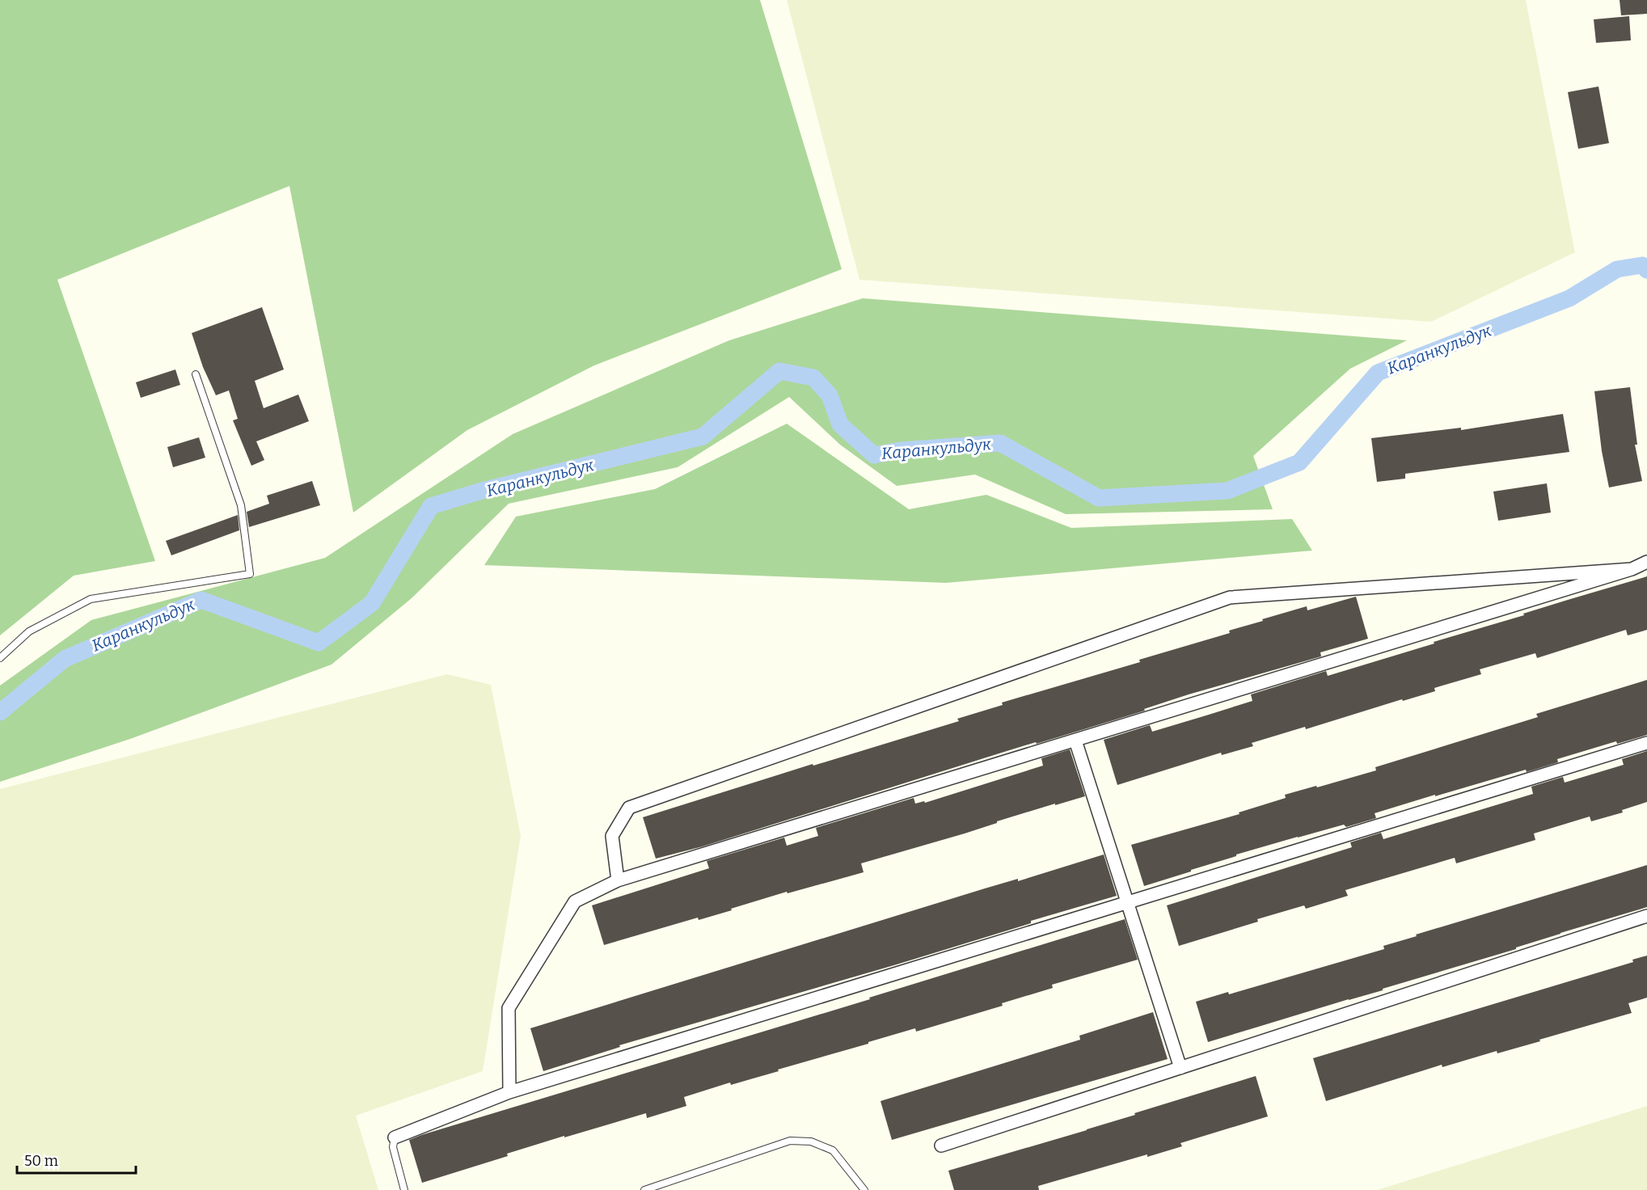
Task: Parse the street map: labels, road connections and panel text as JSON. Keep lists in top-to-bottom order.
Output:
{
  "water": ["Каранкульдук"],
  "scale_bar": "50 m"
}
